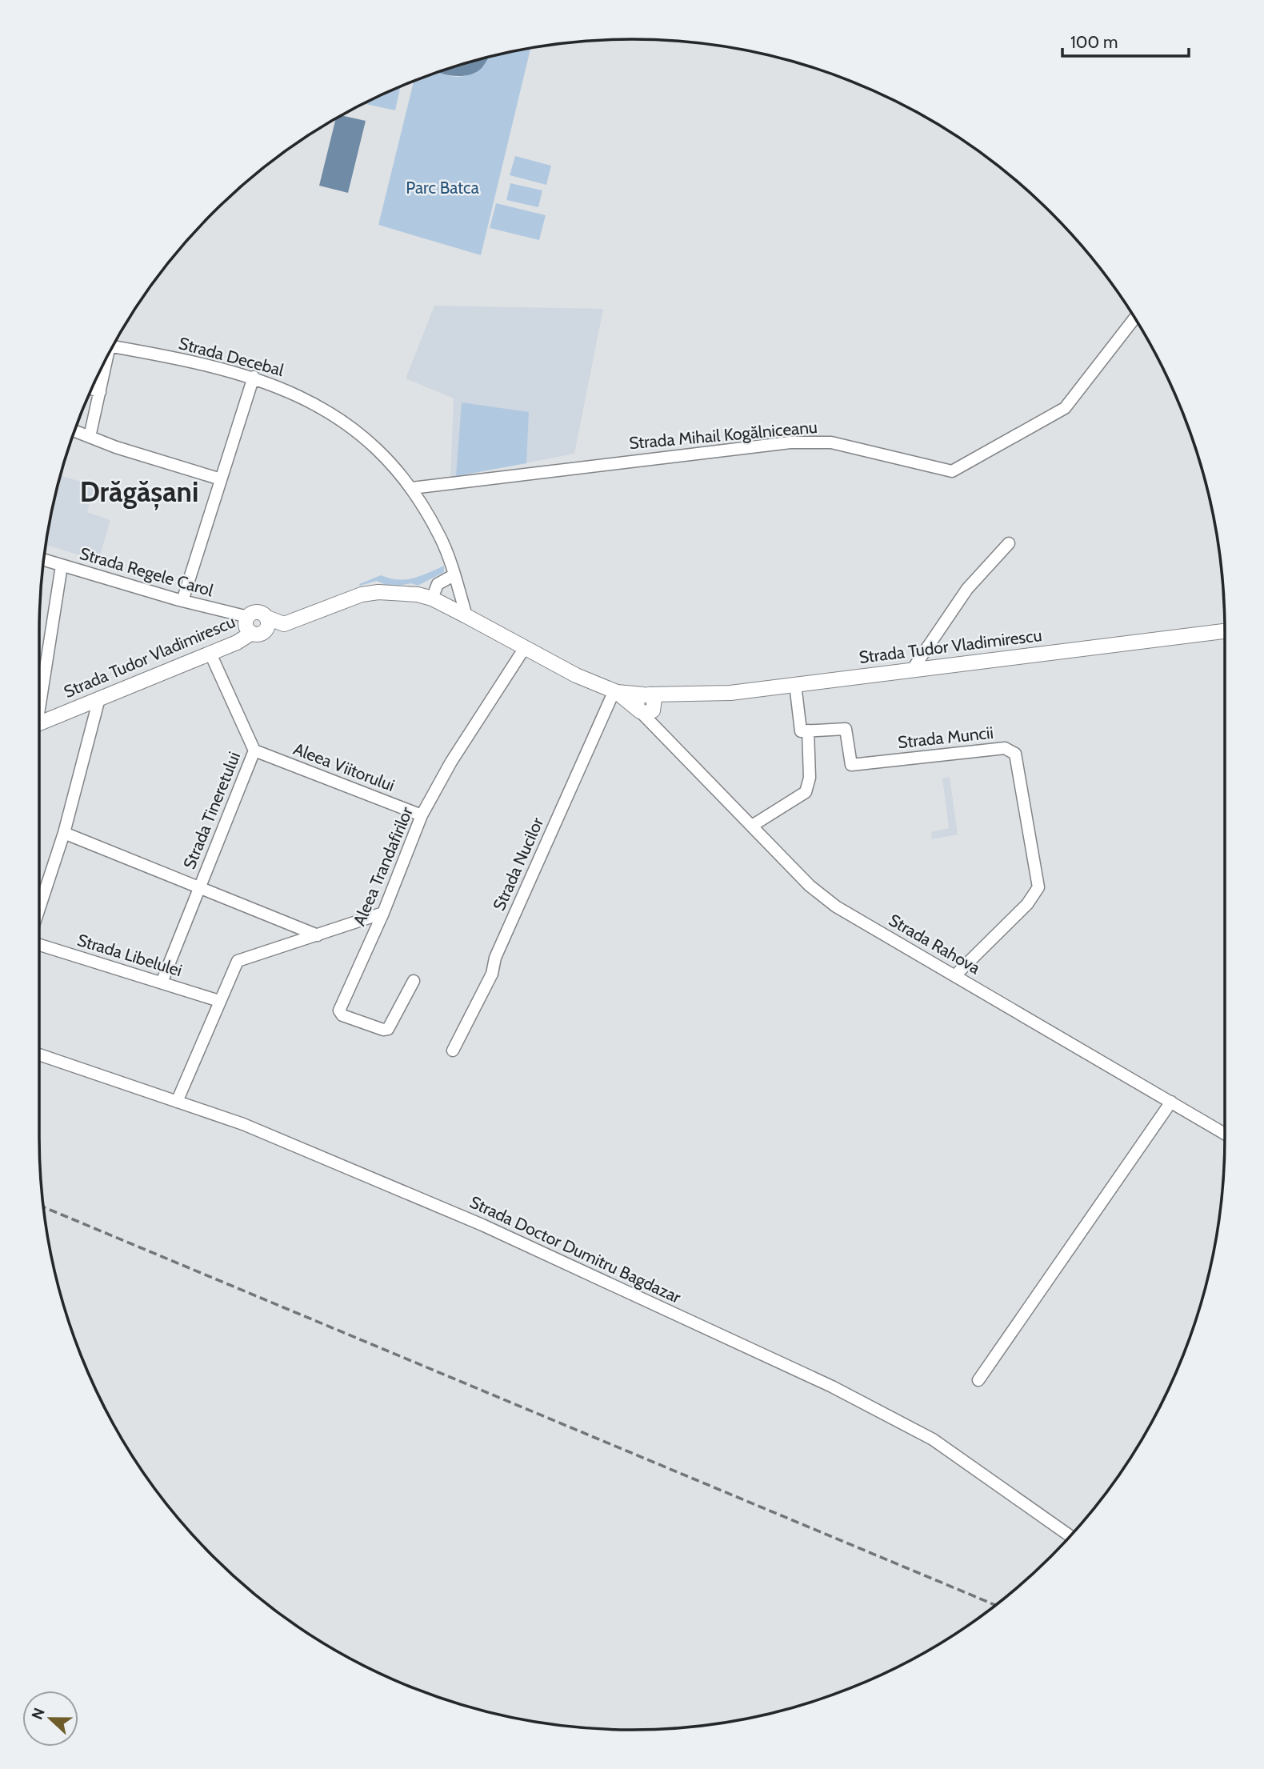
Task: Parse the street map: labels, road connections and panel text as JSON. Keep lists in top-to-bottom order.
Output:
{
  "streets": {
    "main road": ["Strada Tudor Vladimirescu"],
    "street": [
      "Strada Decebal",
      "Strada Mihail Kogălniceanu",
      "Strada Regele Carol",
      "Strada Muncii",
      "Aleea Viitorului",
      "Strada Tineretului",
      "Strada Nucilor",
      "Aleea Trandafirilor",
      "Strada Rahova",
      "Strada Libelulei",
      "Strada Doctor Dumitru Bagdazar"
    ]
  },
  "crossings": [
    ["Strada Decebal", "Strada Mihail Kogălniceanu"],
    ["Strada Decebal", "Strada Tudor Vladimirescu"],
    ["Strada Regele Carol", "Strada Tudor Vladimirescu"],
    ["Strada Tudor Vladimirescu", "Strada Tineretului"],
    ["Strada Tudor Vladimirescu", "Strada Nucilor"],
    ["Strada Tudor Vladimirescu", "Aleea Trandafirilor"],
    ["Strada Tudor Vladimirescu", "Strada Rahova"],
    ["Strada Muncii", "Strada Rahova"],
    ["Aleea Viitorului", "Strada Tineretului"],
    ["Aleea Viitorului", "Aleea Trandafirilor"],
    ["Strada Tineretului", "Strada Libelulei"]
  ],
  "districts": ["Drăgășani"],
  "parks": ["Parc Batca"],
  "scale_bar": "100 m",
  "north": "left"
}
